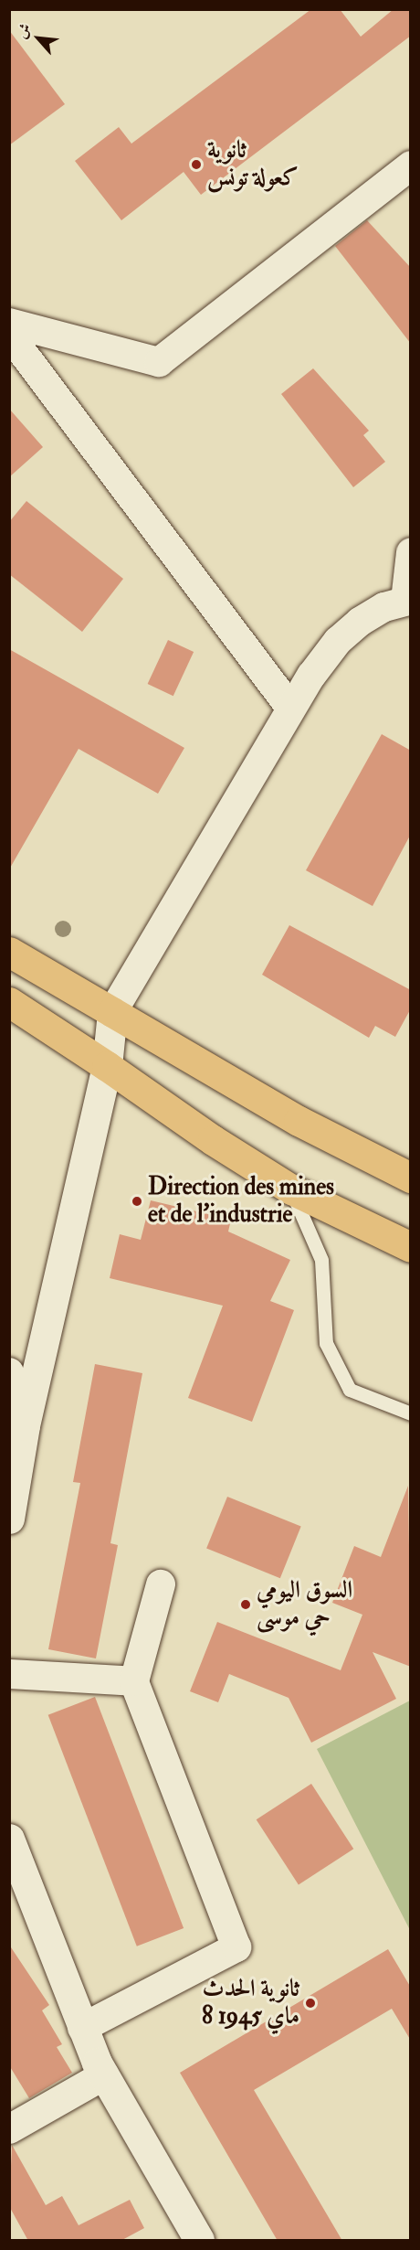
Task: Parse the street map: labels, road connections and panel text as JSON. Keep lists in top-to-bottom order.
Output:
{
  "places": [
    "ثانوية كعولة تونس",
    "Direction des mines et de l'industrie",
    "السوق اليومي حي موسى",
    "ثانوية الحدث 8 ماي 1945"
  ],
  "north": "top left"
}
